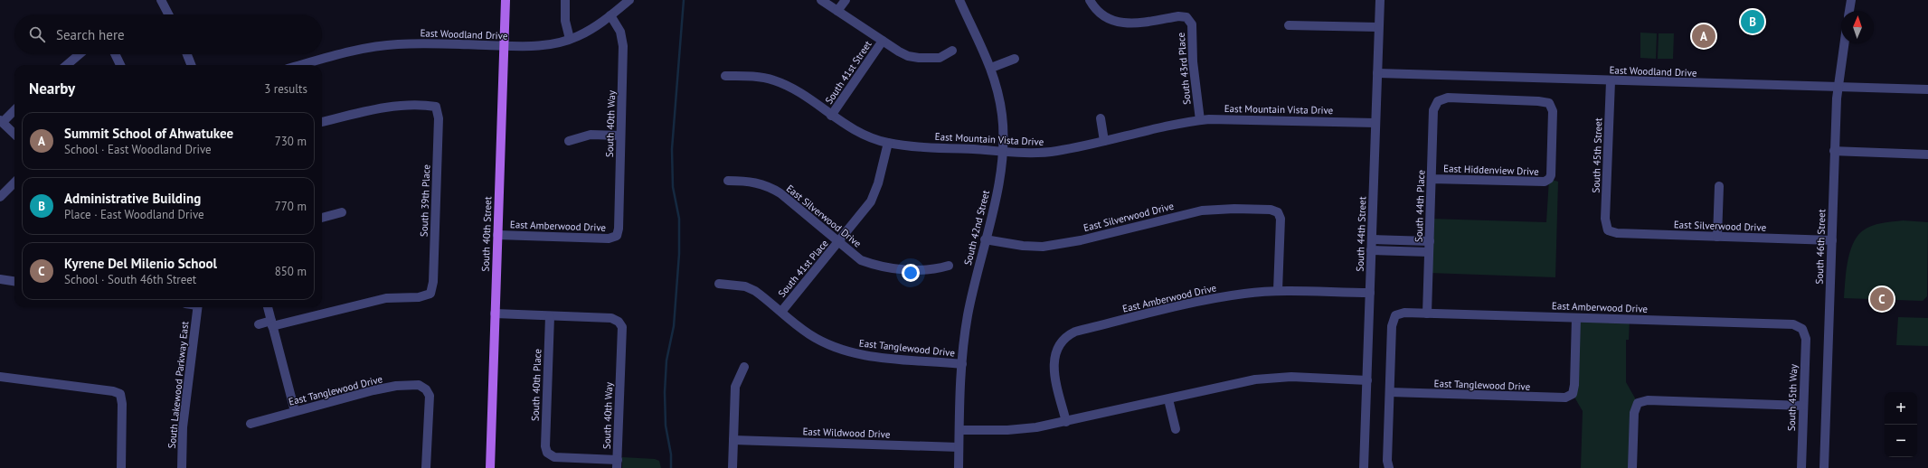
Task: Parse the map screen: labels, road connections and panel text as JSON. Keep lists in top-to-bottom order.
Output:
{
  "streets": {
    "main road": ["South 40th Street"],
    "street": [
      "East Woodland Drive",
      "South 43rd Place",
      "South 41st Street",
      "East Mountain Vista Drive",
      "South 40th Way",
      "South 45th Street",
      "East Hiddenview Drive",
      "South 39th Place",
      "South 44th Place",
      "East Silverwood Drive",
      "East Amberwood Drive",
      "South 42nd Street",
      "South 44th Street",
      "South 46th Street",
      "South 41st Place",
      "East Tanglewood Drive",
      "South Lakewood Parkway East",
      "South 40th Place",
      "South 45th Way",
      "East Wildwood Drive"
    ]
  },
  "crossings": [
    ["East Woodland Drive", "South 40th Way"],
    ["East Woodland Drive", "South 45th Street"],
    ["East Woodland Drive", "South 40th Street"],
    ["East Woodland Drive", "South 44th Street"],
    ["East Woodland Drive", "South 46th Street"],
    ["South 43rd Place", "East Mountain Vista Drive"],
    ["South 41st Street", "East Mountain Vista Drive"],
    ["East Mountain Vista Drive", "South 42nd Street"],
    ["East Mountain Vista Drive", "South 44th Street"],
    ["East Mountain Vista Drive", "South 41st Place"],
    ["South 40th Way", "East Amberwood Drive"],
    ["South 40th Way", "South 40th Place"],
    ["South 45th Street", "East Silverwood Drive"],
    ["East Hiddenview Drive", "South 44th Place"],
    ["South 44th Place", "East Amberwood Drive"],
    ["East Silverwood Drive", "East Amberwood Drive"],
    ["East Silverwood Drive", "South 42nd Street"],
    ["East Silverwood Drive", "South 46th Street"],
    ["East Silverwood Drive", "South 41st Place"],
    ["East Amberwood Drive", "South 40th Street"],
    ["East Amberwood Drive", "South 44th Street"],
    ["East Amberwood Drive", "East Tanglewood Drive"],
    ["East Amberwood Drive", "South 45th Way"],
    ["South 42nd Street", "East Tanglewood Drive"],
    ["South 42nd Street", "East Wildwood Drive"],
    ["South 41st Place", "East Tanglewood Drive"]
  ],
  "north": "top",
  "page": {
    "pins": ["B", "A", "C"],
    "search": "Search here",
    "heading": ["Nearby", "3 results"],
    "list": [
      {
        "mark": "A",
        "name": "Summit School of Ahwatukee",
        "note": "School · East Woodland Drive",
        "value": "730 m"
      },
      {
        "mark": "B",
        "name": "Administrative Building",
        "note": "Place · East Woodland Drive",
        "value": "770 m"
      },
      {
        "mark": "C",
        "name": "Kyrene Del Milenio School",
        "note": "School · South 46th Street",
        "value": "850 m"
      }
    ],
    "map_buttons": ["+", "−"]
  }
}
